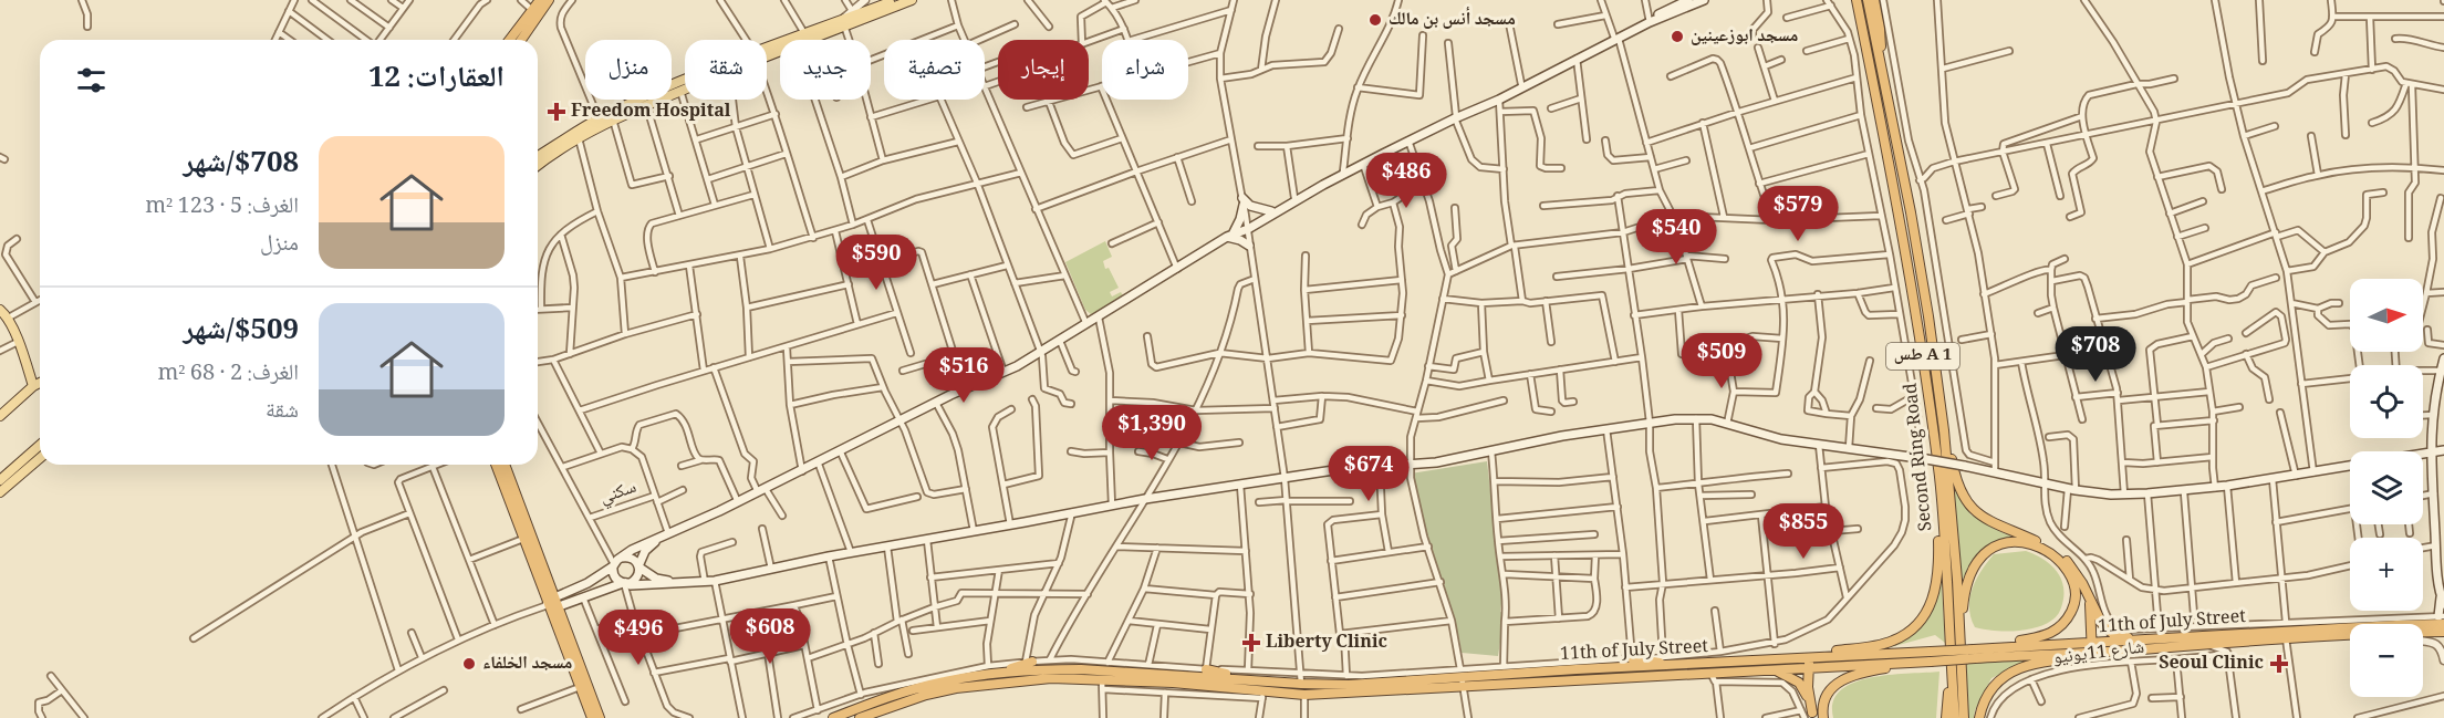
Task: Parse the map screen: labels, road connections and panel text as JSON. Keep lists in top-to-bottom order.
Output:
{
  "streets": {
    "highway": ["طس A 1", "Second Ring Road", "11th of July Street"],
    "street": ["سكني", "شارع 11يونيو"]
  },
  "places": {
    "other": ["مسجد أنس بن مالك", "مسجد ابوزعينين", "مسجد الخلفاء"],
    "health": ["Freedom Hospital", "Liberty Clinic", "Seoul Clinic"]
  },
  "north": "right",
  "page": {
    "chip": [
      "شراء",
      "إيجار",
      "تصفية",
      "جديد",
      "شقة",
      "منزل"
    ],
    "heading": "العقارات: 12",
    "list": [
      {
        "name": "$708/شهر",
        "note": "الغرف: 5 · 123 m² · منزل"
      },
      {
        "name": "$509/شهر",
        "note": "الغرف: 2 · 68 m² · شقة"
      }
    ],
    "price": [
      "$486",
      "$579",
      "$540",
      "$590",
      "$708",
      "$509",
      "$516",
      "$1,390",
      "$674",
      "$855",
      "$608",
      "$496"
    ],
    "map_buttons": ["+", "−"]
  }
}
